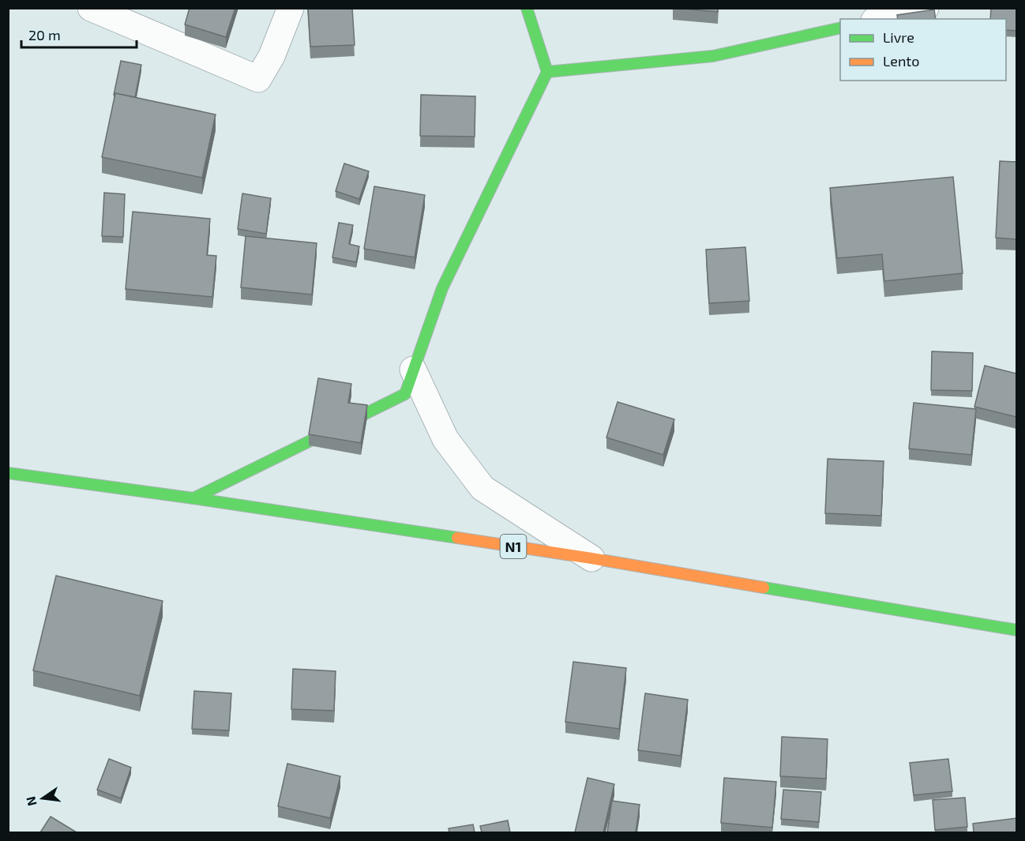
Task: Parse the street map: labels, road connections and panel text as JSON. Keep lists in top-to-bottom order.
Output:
{
  "streets": {
    "main road": ["N1"]
  },
  "legend": ["Livre", "Lento"],
  "scale_bar": "20 m",
  "north": "left"
}
